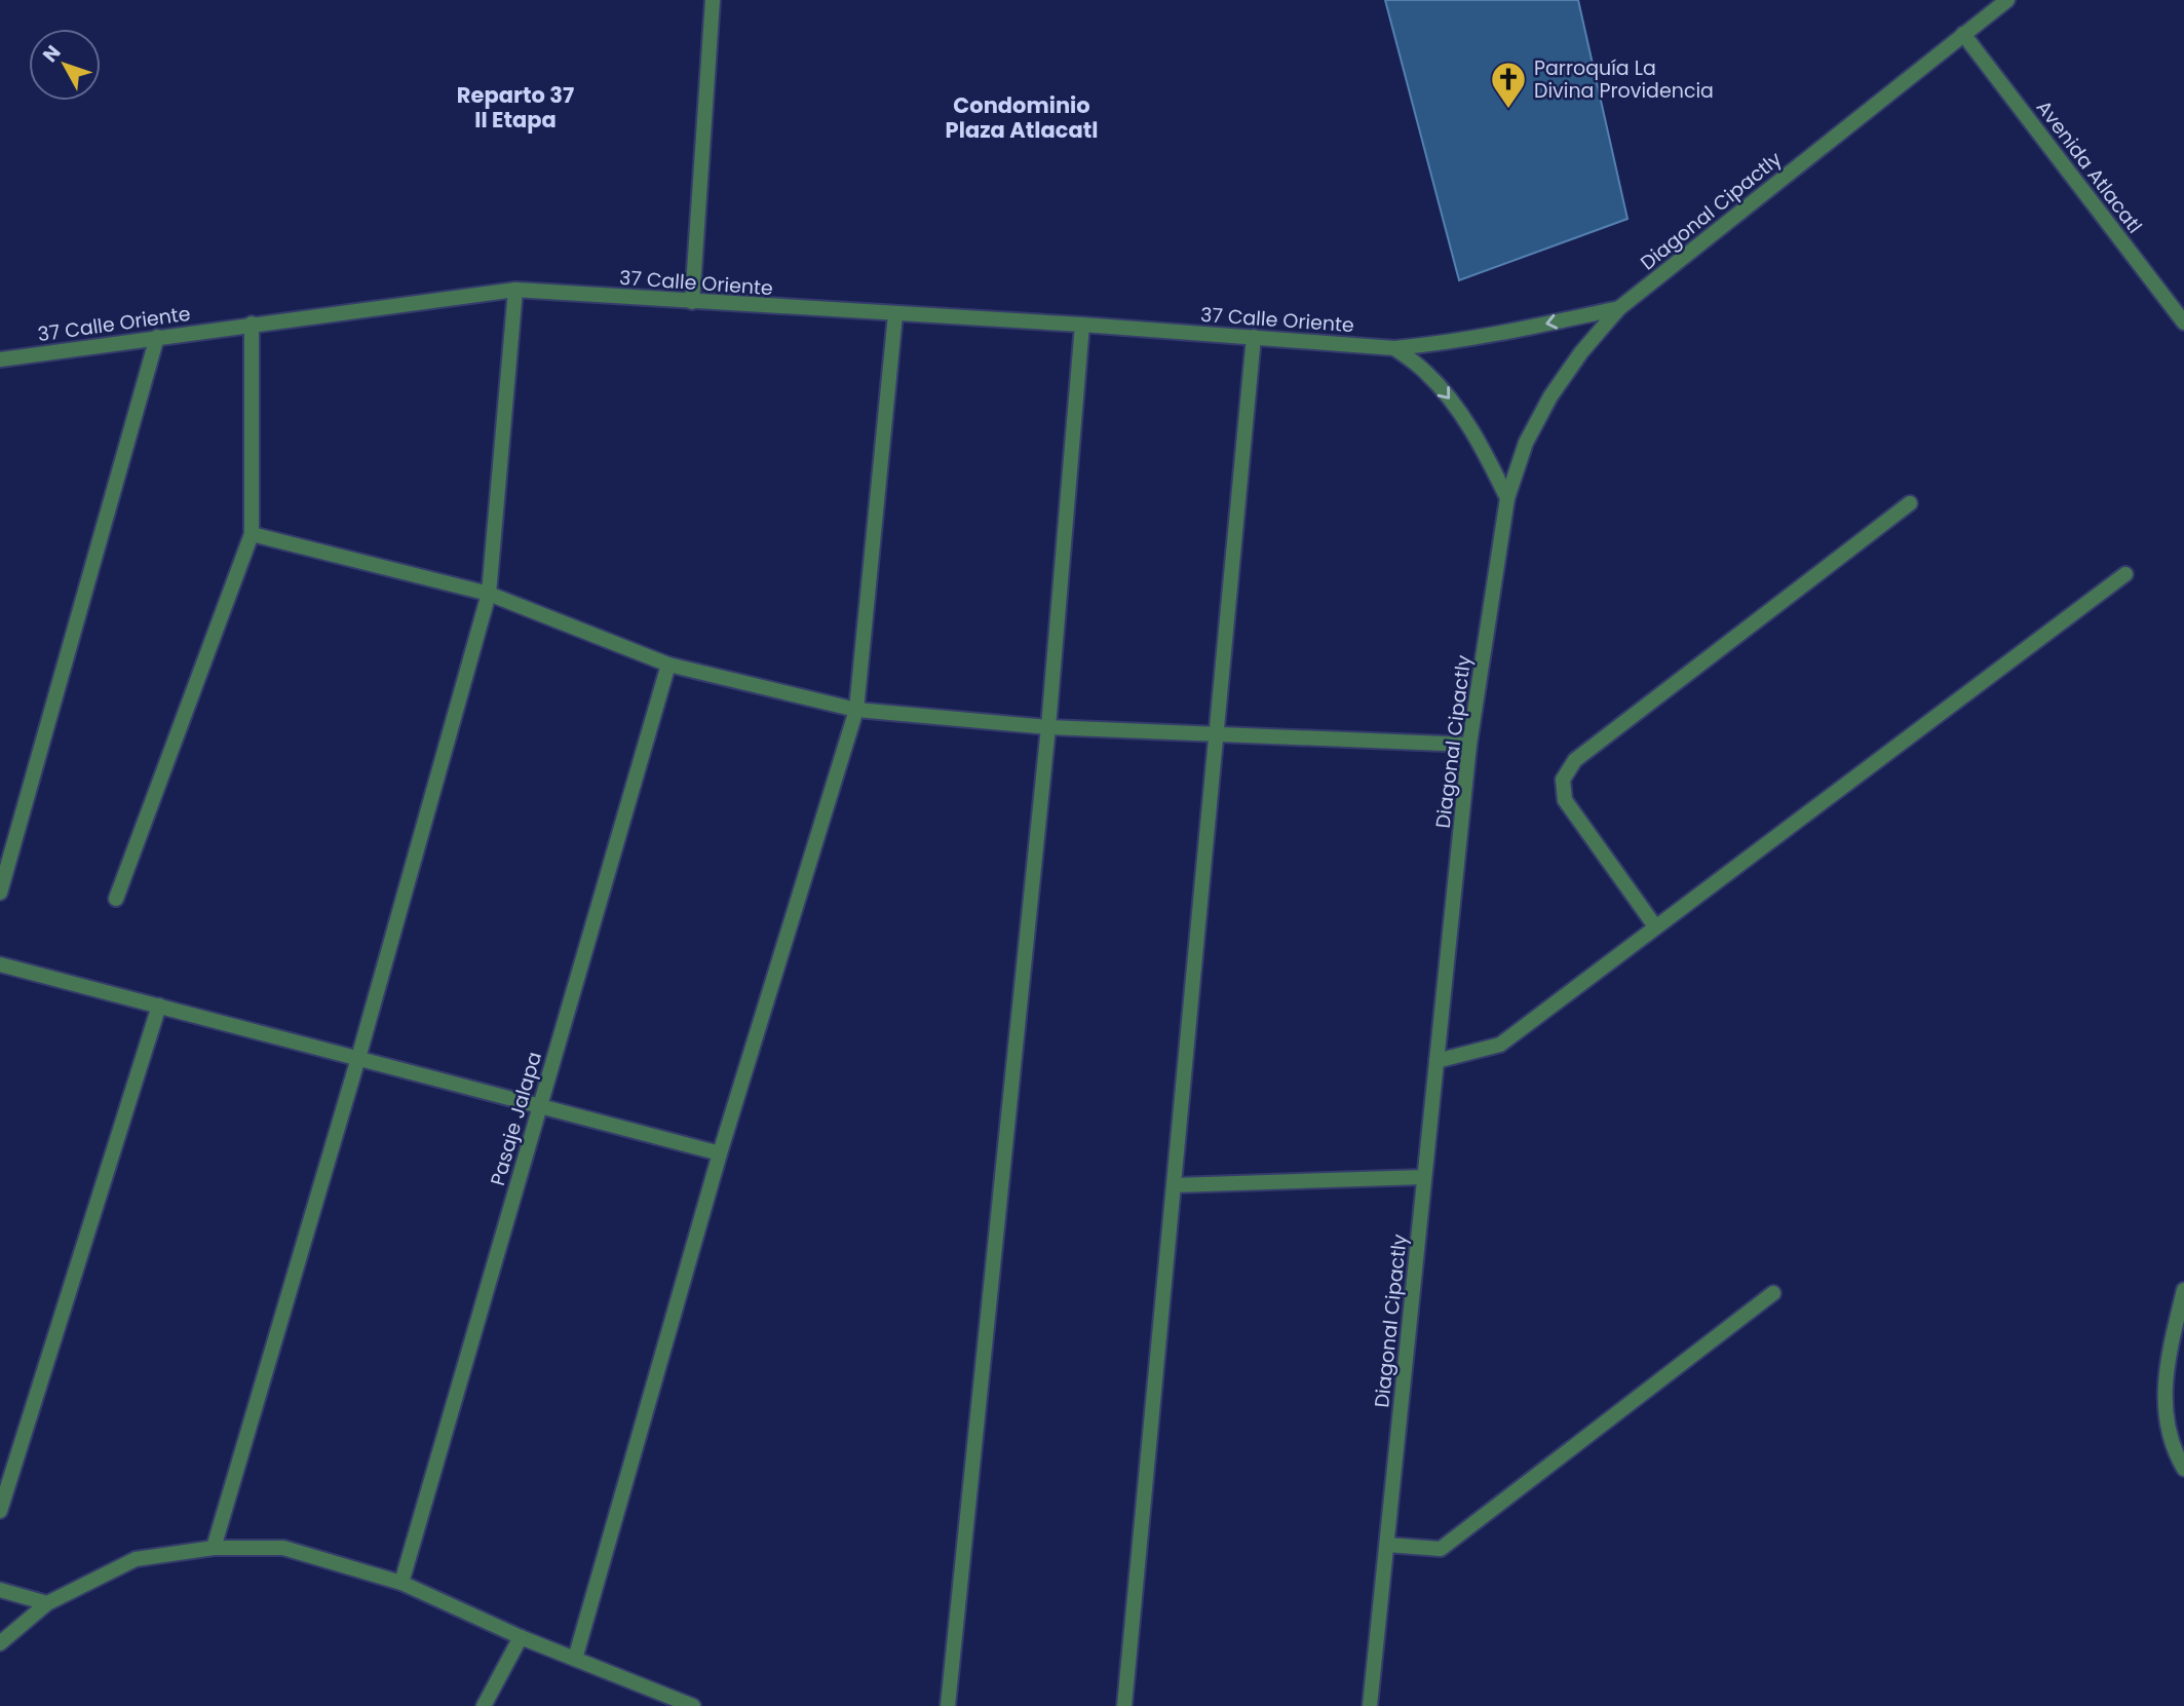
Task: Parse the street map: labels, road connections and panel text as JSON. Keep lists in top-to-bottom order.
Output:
{
  "streets": {
    "street": [
      "Avenida Atlacatl",
      "Diagonal Cipactly",
      "37 Calle Oriente",
      "Pasaje Jalapa"
    ]
  },
  "crossings": [
    ["Avenida Atlacatl", "Diagonal Cipactly"],
    ["Diagonal Cipactly", "37 Calle Oriente"]
  ],
  "districts": ["Reparto 37 II Etapa", "Condominio Plaza Atlacatl"],
  "places": {
    "church": ["Parroquía La Divina Providencia"]
  },
  "north": "top left"
}
